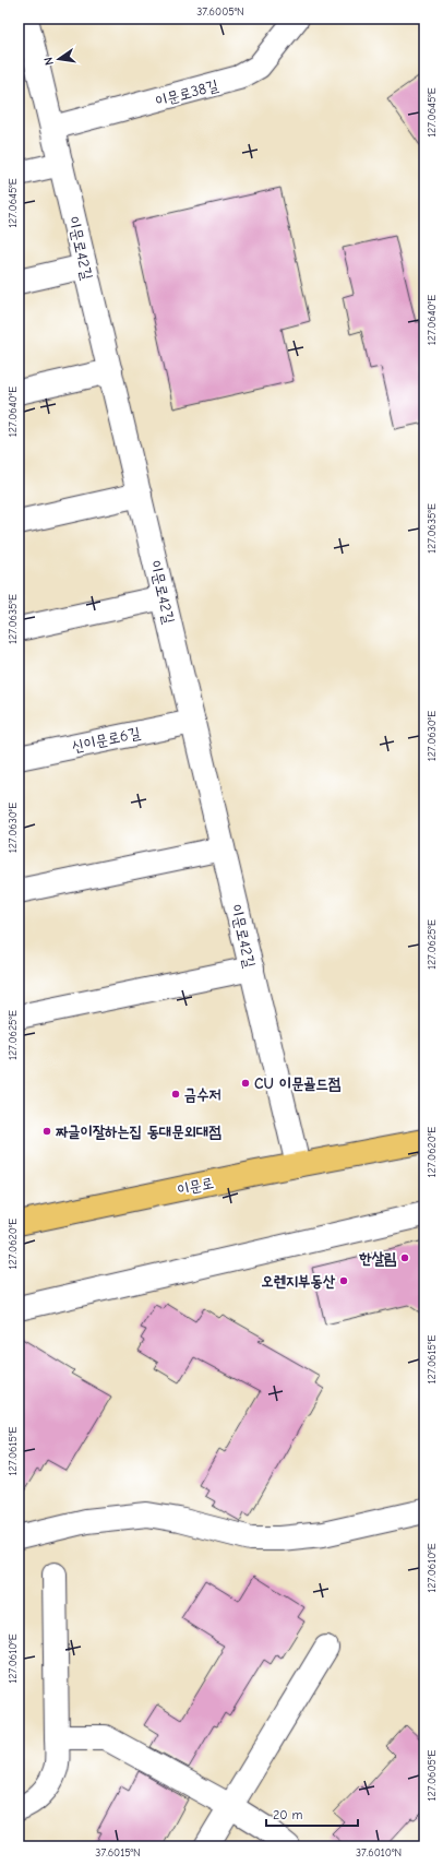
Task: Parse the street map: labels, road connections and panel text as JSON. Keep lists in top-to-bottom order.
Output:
{
  "streets": {
    "main road": ["이문로"],
    "street": ["이문로38길", "이문로42길", "신이문로6길"]
  },
  "crossings": [
    ["이문로38길", "이문로42길"],
    ["이문로42길", "신이문로6길"],
    ["이문로42길", "이문로"]
  ],
  "places": [
    "CU 이문골드점",
    "금수저",
    "짜글이잘하는집 동대문외대점",
    "한살림",
    "오렌지부동산"
  ],
  "scale_bar": "20 m",
  "north": "left",
  "coordinates": [
    "37.6005°N",
    "127.0645°E",
    "127.0640°E",
    "127.0635°E",
    "127.0630°E",
    "127.0625°E",
    "127.0620°E",
    "127.0615°E",
    "127.0610°E",
    "127.0605°E",
    "37.6015°N",
    "37.6010°N"
  ]
}
